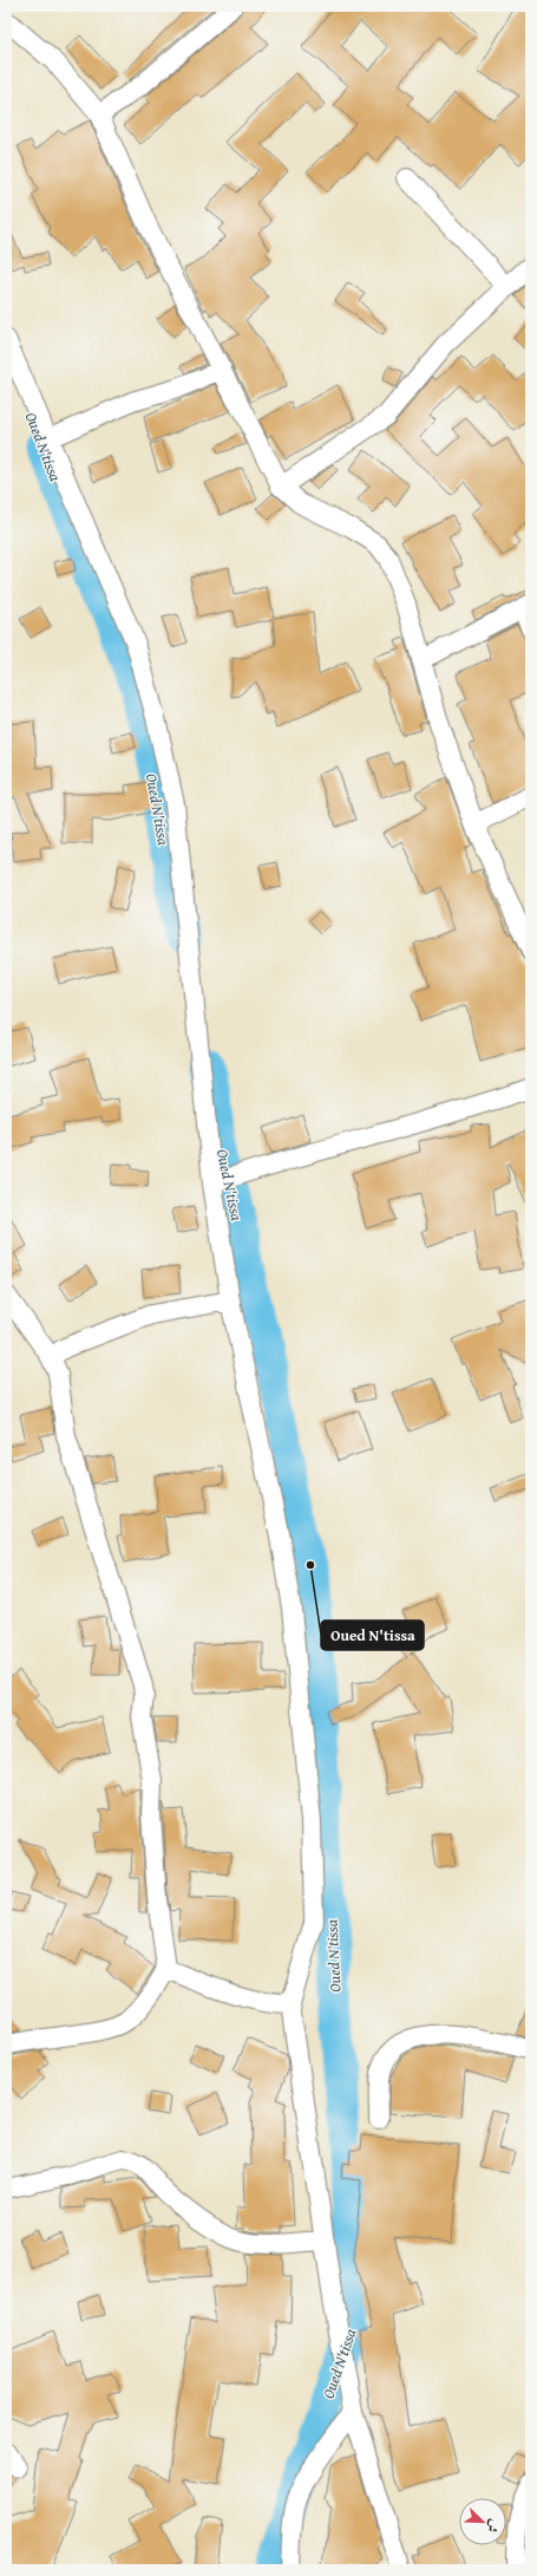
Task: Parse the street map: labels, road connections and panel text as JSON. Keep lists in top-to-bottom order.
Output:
{
  "water": ["Oued N'tissa"],
  "places": ["Oued N'tissa"],
  "north": "bottom right"
}
